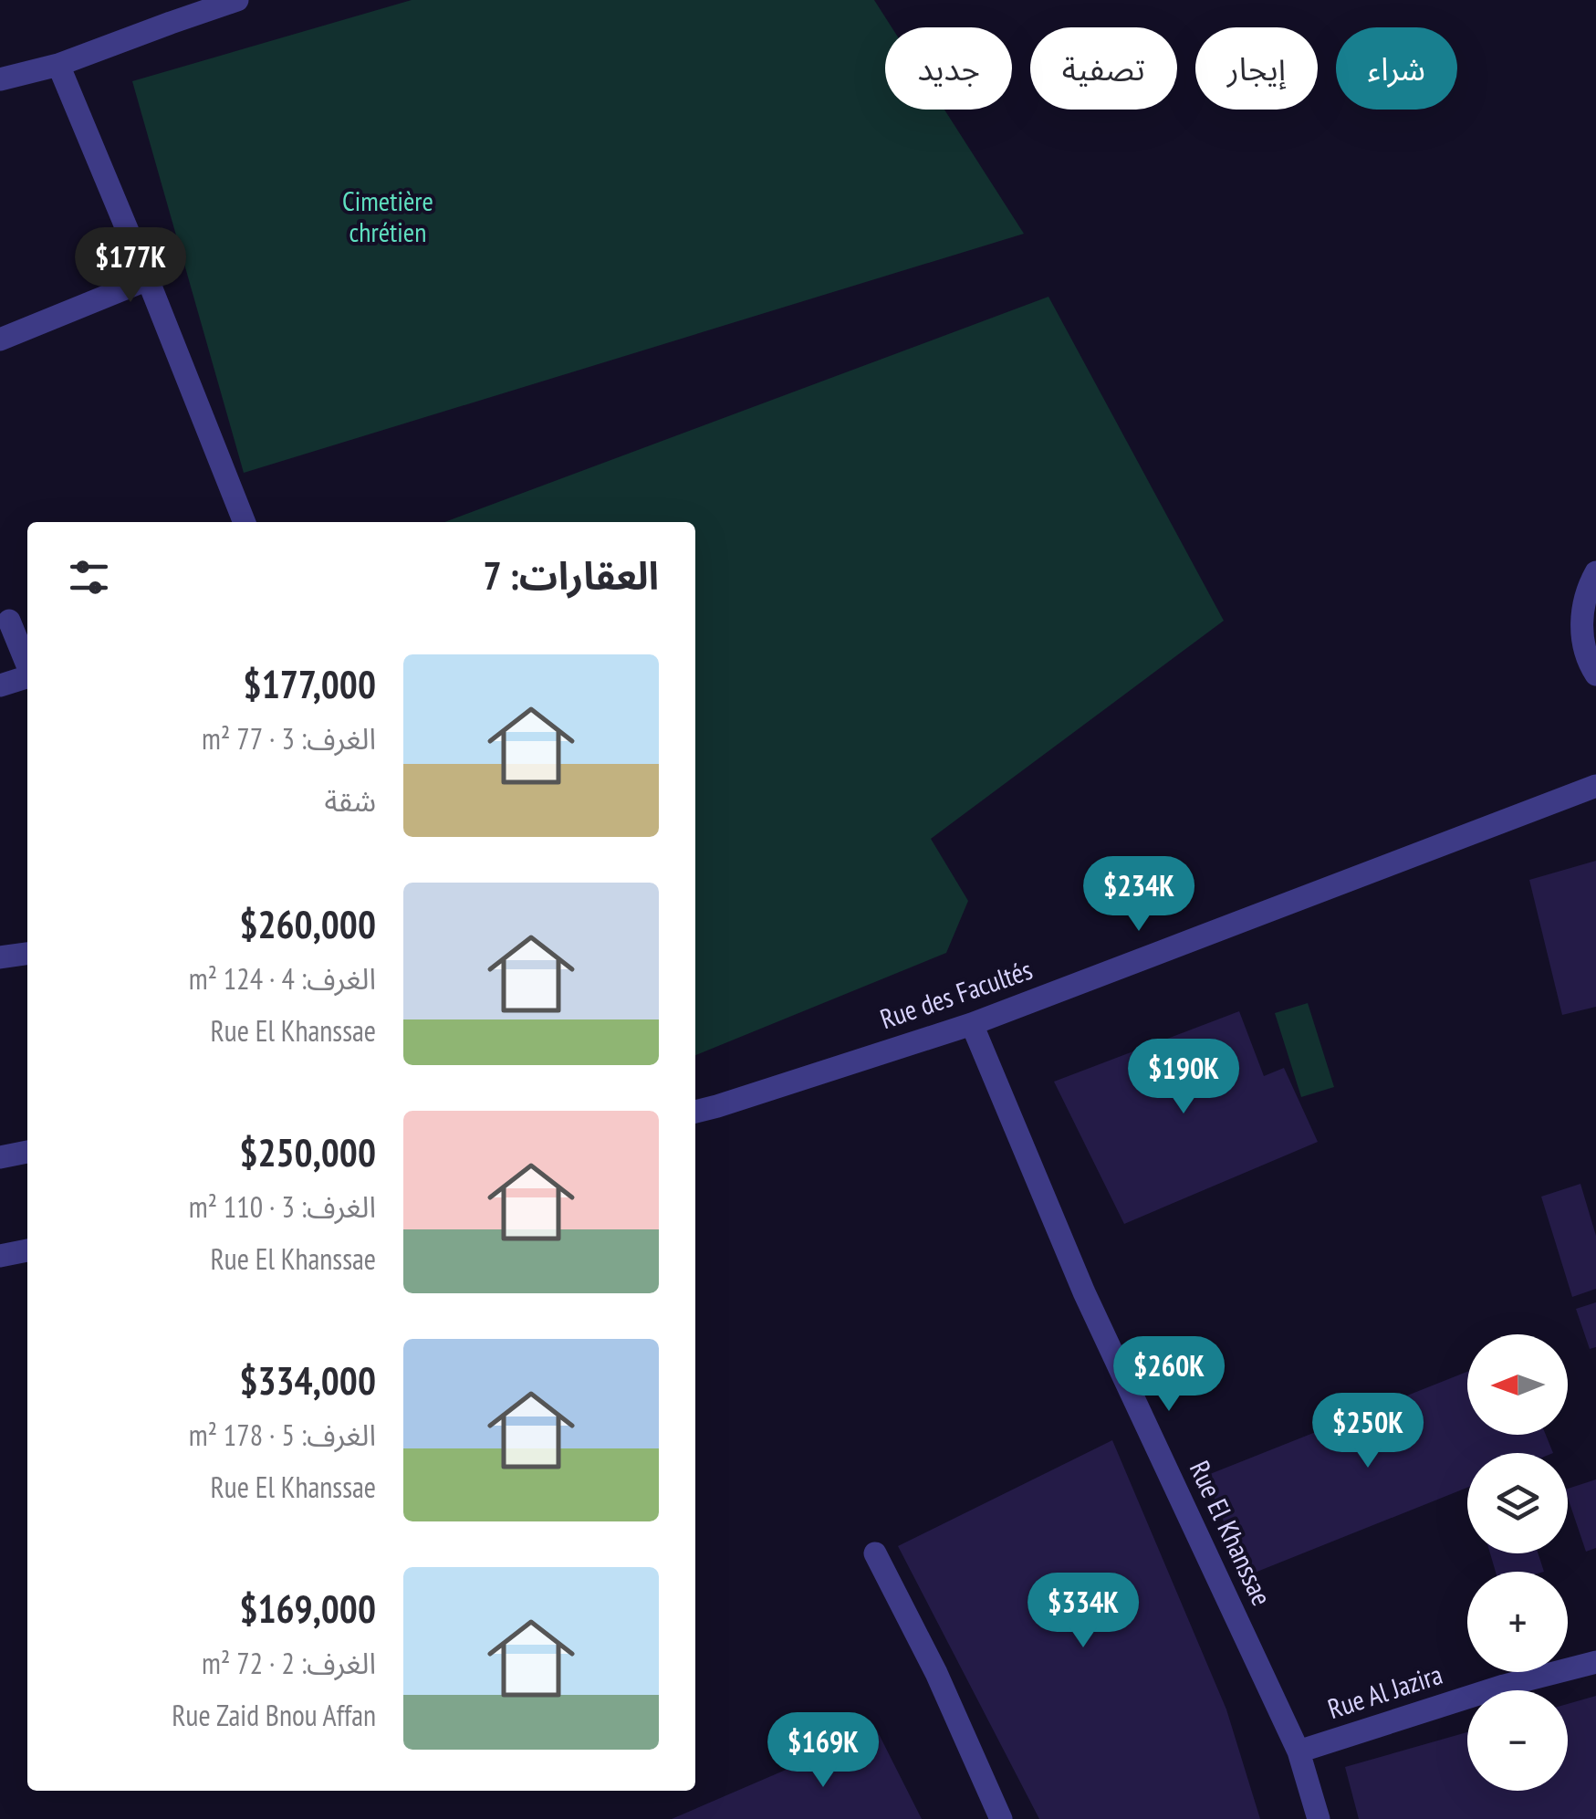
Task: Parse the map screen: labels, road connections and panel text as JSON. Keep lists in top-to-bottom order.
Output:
{
  "streets": {
    "street": ["Rue des Facultés", "Rue El Khanssae", "Rue Al Jazira"]
  },
  "crossings": [
    ["Rue des Facultés", "Rue El Khanssae"],
    ["Rue El Khanssae", "Rue Al Jazira"]
  ],
  "parks": ["Cimetière chrétien"],
  "north": "left",
  "page": {
    "chip": [
      "شراء",
      "إيجار",
      "تصفية",
      "جديد"
    ],
    "price": [
      "$177K",
      "$234K",
      "$190K",
      "$260K",
      "$250K",
      "$334K",
      "$169K"
    ],
    "heading": "العقارات: 7",
    "list": [
      {
        "name": "$177,000",
        "note": "الغرف: 3 · 77 m² · شقة"
      },
      {
        "name": "$260,000",
        "note": "الغرف: 4 · 124 m² · Rue El Khanssae"
      },
      {
        "name": "$250,000",
        "note": "الغرف: 3 · 110 m² · Rue El Khanssae"
      },
      {
        "name": "$334,000",
        "note": "الغرف: 5 · 178 m² · Rue El Khanssae"
      },
      {
        "name": "$169,000",
        "note": "الغرف: 2 · 72 m² · Rue Zaid Bnou Affan"
      }
    ],
    "map_buttons": ["+", "−"]
  }
}
